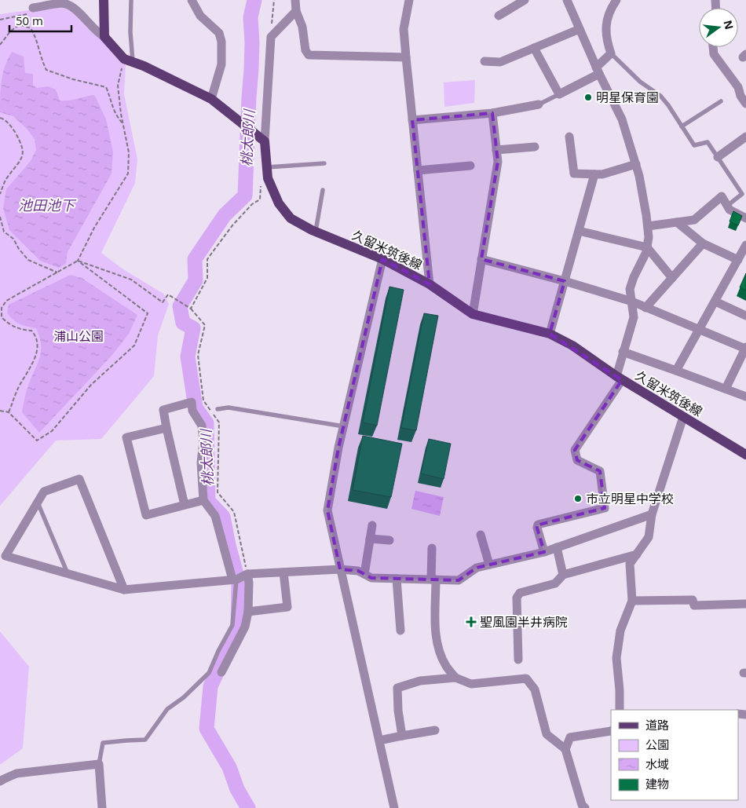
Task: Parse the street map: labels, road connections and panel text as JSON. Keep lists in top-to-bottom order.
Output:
{
  "streets": {
    "main road": ["久留米筑後線"]
  },
  "water": ["桃太郎川", "池田池下"],
  "parks": ["浦山公園"],
  "places": {
    "other": ["明星保育園", "市立明星中学校"],
    "health": ["聖風園半井病院"]
  },
  "legend": [
    "道路",
    "公園",
    "水域",
    "建物"
  ],
  "scale_bar": "50 m",
  "north": "right"
}
